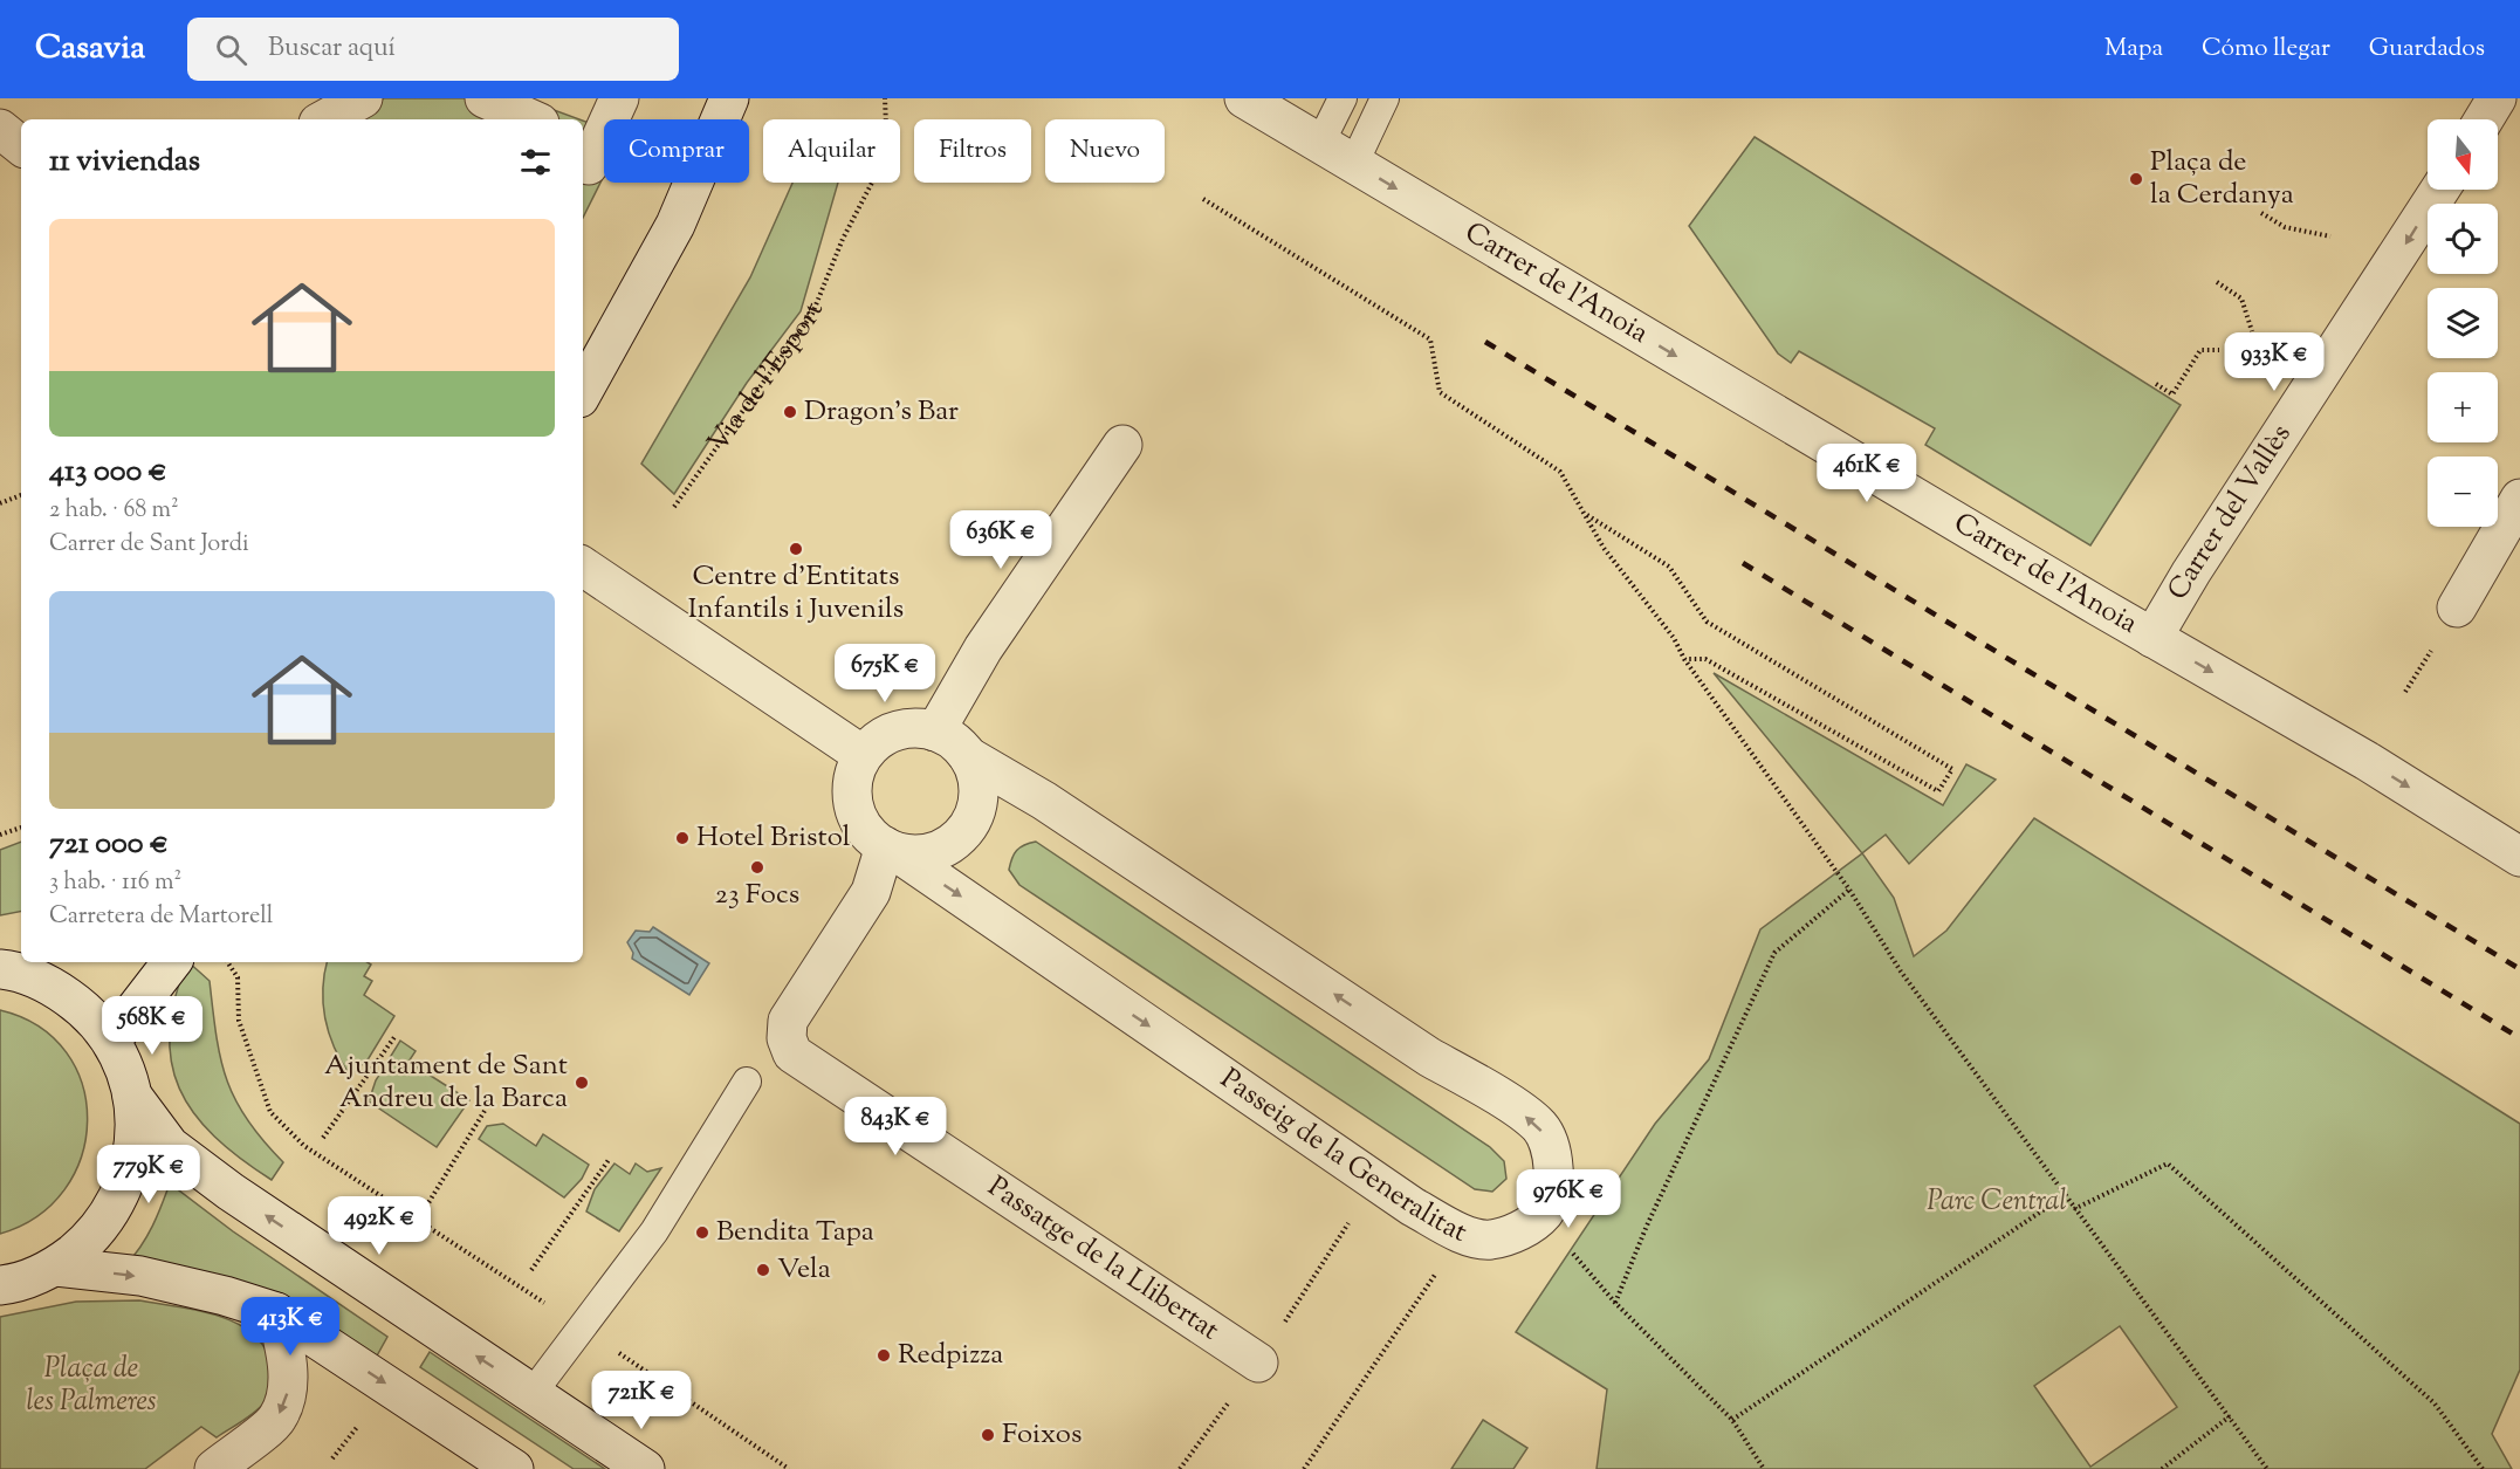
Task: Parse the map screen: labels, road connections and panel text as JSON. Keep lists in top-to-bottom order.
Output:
{
  "streets": {
    "street": [
      "Carrer de l'Anoia",
      "Carrer del Vallès",
      "Passeig de la Generalitat",
      "Passatge de la Llibertat"
    ],
    "path": ["Via de l'Esport"]
  },
  "crossings": [
    ["Carrer de l'Anoia", "Carrer del Vallès"],
    ["Passeig de la Generalitat", "Passatge de la Llibertat"]
  ],
  "one_way": ["Carrer de l'Anoia", "Carrer del Vallès"],
  "parks": ["Parc Central", "Plaça de les Palmeres"],
  "places": [
    "Plaça de la Cerdanya",
    "Dragon's Bar",
    "Centre d'Entitats Infantils i Juvenils",
    "Hotel Bristol",
    "23 Focs",
    "Ajuntament de Sant Andreu de la Barca",
    "Bendita Tapa",
    "Vela",
    "Redpizza",
    "Foixos"
  ],
  "north": "bottom",
  "page": {
    "header": "Casavia",
    "search": "Buscar aquí",
    "nav": ["Mapa", "Cómo llegar", "Guardados"],
    "map_buttons": ["+", "−"],
    "chip": [
      "Comprar",
      "Alquilar",
      "Filtros",
      "Nuevo"
    ],
    "heading": "11 viviendas",
    "list": [
      {
        "name": "413 000 €",
        "note": "2 hab. · 68 m² · Carrer de Sant Jordi"
      },
      {
        "name": "721 000 €",
        "note": "3 hab. · 116 m² · Carretera de Martorell"
      }
    ],
    "price": [
      "933K €",
      "461K €",
      "636K €",
      "675K €",
      "568K €",
      "843K €",
      "779K €",
      "976K €",
      "492K €",
      "413K €",
      "721K €"
    ]
  }
}
